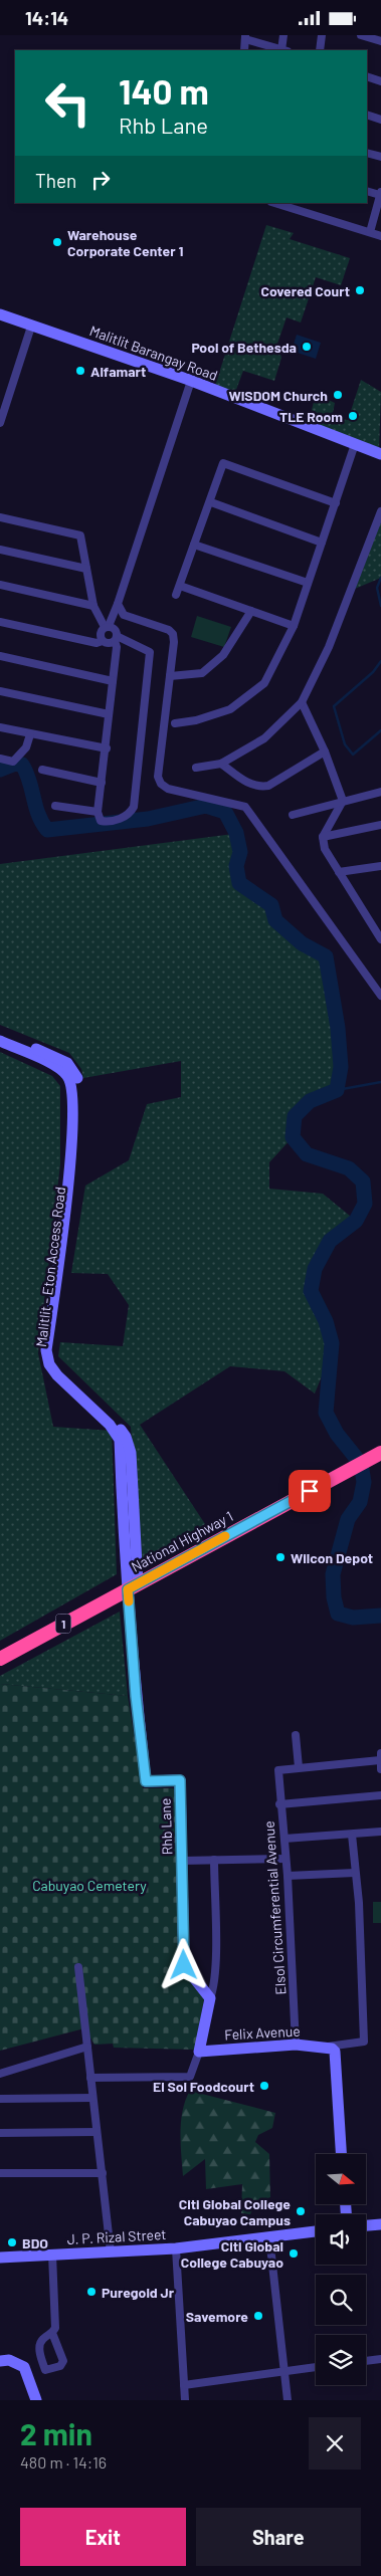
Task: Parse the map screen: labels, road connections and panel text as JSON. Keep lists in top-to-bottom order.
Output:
{
  "streets": {
    "highway": ["National Highway 1", "1"],
    "street": [
      "Malitlit Barangay Road",
      "Malitlit - Eton Access Road",
      "Rhb Lane",
      "Elsol Circumferential Avenue",
      "Felix Avenue",
      "J. P. Rizal Street"
    ]
  },
  "crossings": [
    ["Malitlit - Eton Access Road", "National Highway 1"],
    ["Malitlit - Eton Access Road", "Rhb Lane"],
    ["National Highway 1", "Rhb Lane"],
    ["Elsol Circumferential Avenue", "Felix Avenue"]
  ],
  "parks": ["Cabuyao Cemetery"],
  "places": [
    "Warehouse Corporate Center 1",
    "Covered Court",
    "Pool of Bethesda",
    "Alfamart",
    "WISDOM Church",
    "TLE Room",
    "Wilcon Depot",
    "El Sol Foodcourt",
    "Citi Global College Cabuyao Campus",
    "BDO",
    "Citi Global College Cabuyao",
    "Puregold Jr",
    "Savemore"
  ],
  "north": "right",
  "page": {
    "status": "14:14",
    "turn": ["140 m", "Rhb Lane"],
    "then": "Then",
    "heading": ["2 min", "480 m · 14:16"],
    "buttons": ["Exit", "Share"]
  }
}
